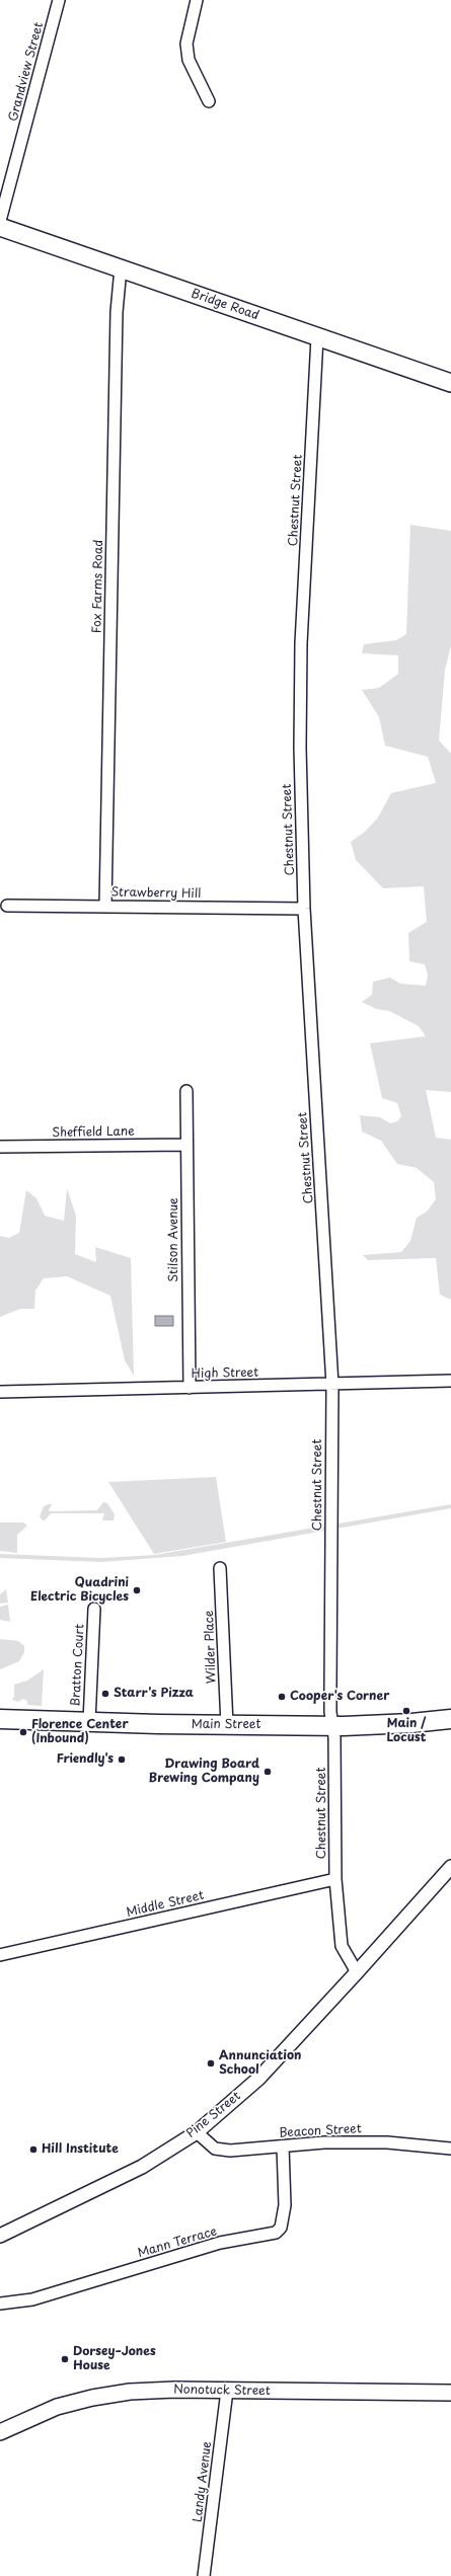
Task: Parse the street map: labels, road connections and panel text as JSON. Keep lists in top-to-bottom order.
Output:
{
  "streets": {
    "highway": ["Main Street"],
    "main road": ["Bridge Road", "Nonotuck Street"],
    "street": [
      "Grandview Street",
      "Chestnut Street",
      "Fox Farms Road",
      "Strawberry Hill",
      "Sheffield Lane",
      "Stilson Avenue",
      "High Street",
      "Wilder Place",
      "Bratton Court",
      "Middle Street",
      "Pine Street",
      "Beacon Street",
      "Mann Terrace",
      "Landy Avenue"
    ]
  },
  "crossings": [
    ["Bridge Road", "Chestnut Street"],
    ["Bridge Road", "Fox Farms Road"],
    ["Chestnut Street", "Strawberry Hill"],
    ["Chestnut Street", "High Street"],
    ["Chestnut Street", "Main Street"],
    ["Chestnut Street", "Middle Street"],
    ["Chestnut Street", "Pine Street"],
    ["Fox Farms Road", "Strawberry Hill"],
    ["Sheffield Lane", "Stilson Avenue"],
    ["Stilson Avenue", "High Street"],
    ["Wilder Place", "Main Street"],
    ["Bratton Court", "Main Street"],
    ["Pine Street", "Beacon Street"],
    ["Beacon Street", "Mann Terrace"],
    ["Nonotuck Street", "Landy Avenue"]
  ],
  "places": [
    "Quadrini Electric Bicycles",
    "Starr's Pizza",
    "Cooper's Corner",
    "Main / Locust",
    "Florence Center (Inbound)",
    "Friendly's",
    "Drawing Board Brewing Company",
    "Annunciation School",
    "Hill Institute",
    "Dorsey–Jones House"
  ]
}
